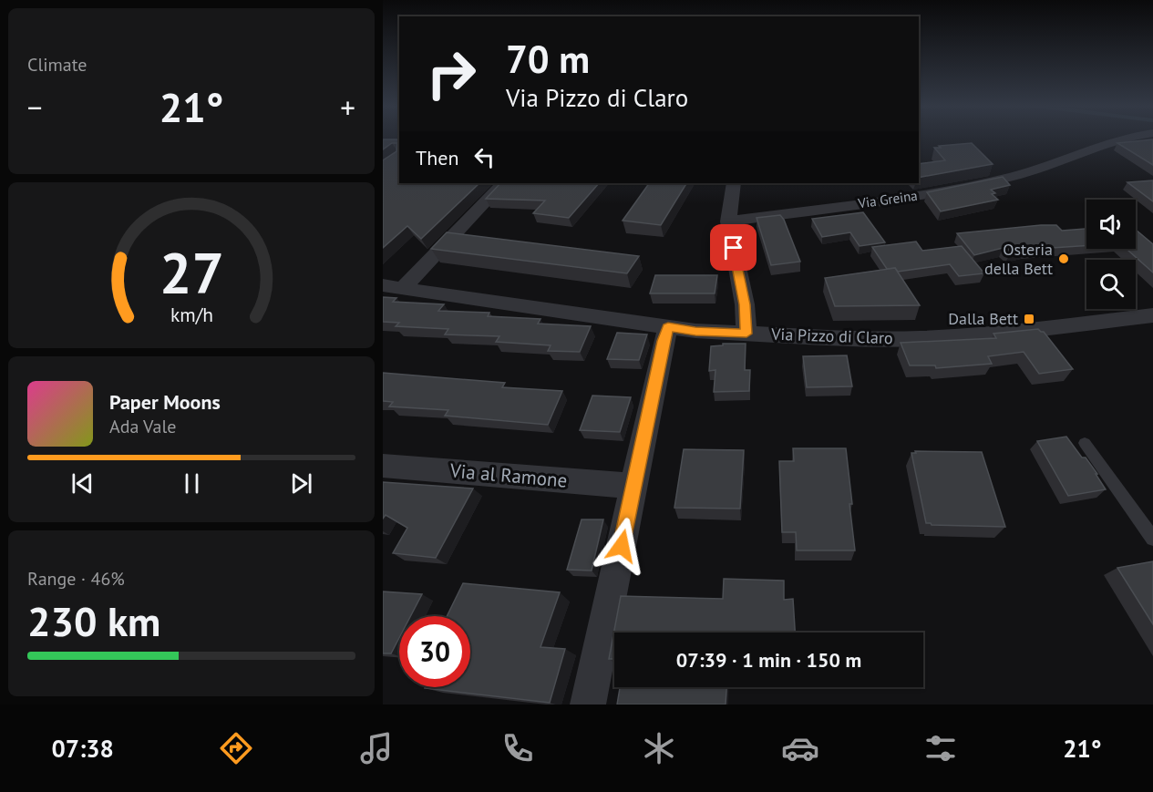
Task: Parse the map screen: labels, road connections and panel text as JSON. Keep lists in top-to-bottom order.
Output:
{
  "streets": {
    "street": ["Via Greina", "Via Pizzo di Claro", "Via al Ramone"]
  },
  "places": {
    "other": ["Osteria della Bett"],
    "transit": ["Dalla Bett"]
  },
  "page": {
    "tile": [
      "Climate",
      ["Range · 46%", "230 km"]
    ],
    "turn": ["70 m", "Via Pizzo di Claro"],
    "heat": ["−", "21°", "+"],
    "then": "Then",
    "song": ["Paper Moons", "Ada Vale"],
    "limit": "30",
    "trip": "07:39 · 1 min · 150 m",
    "tabs": ["07:38", "21°"],
    "gauge": ["27", "km/h"]
  }
}
